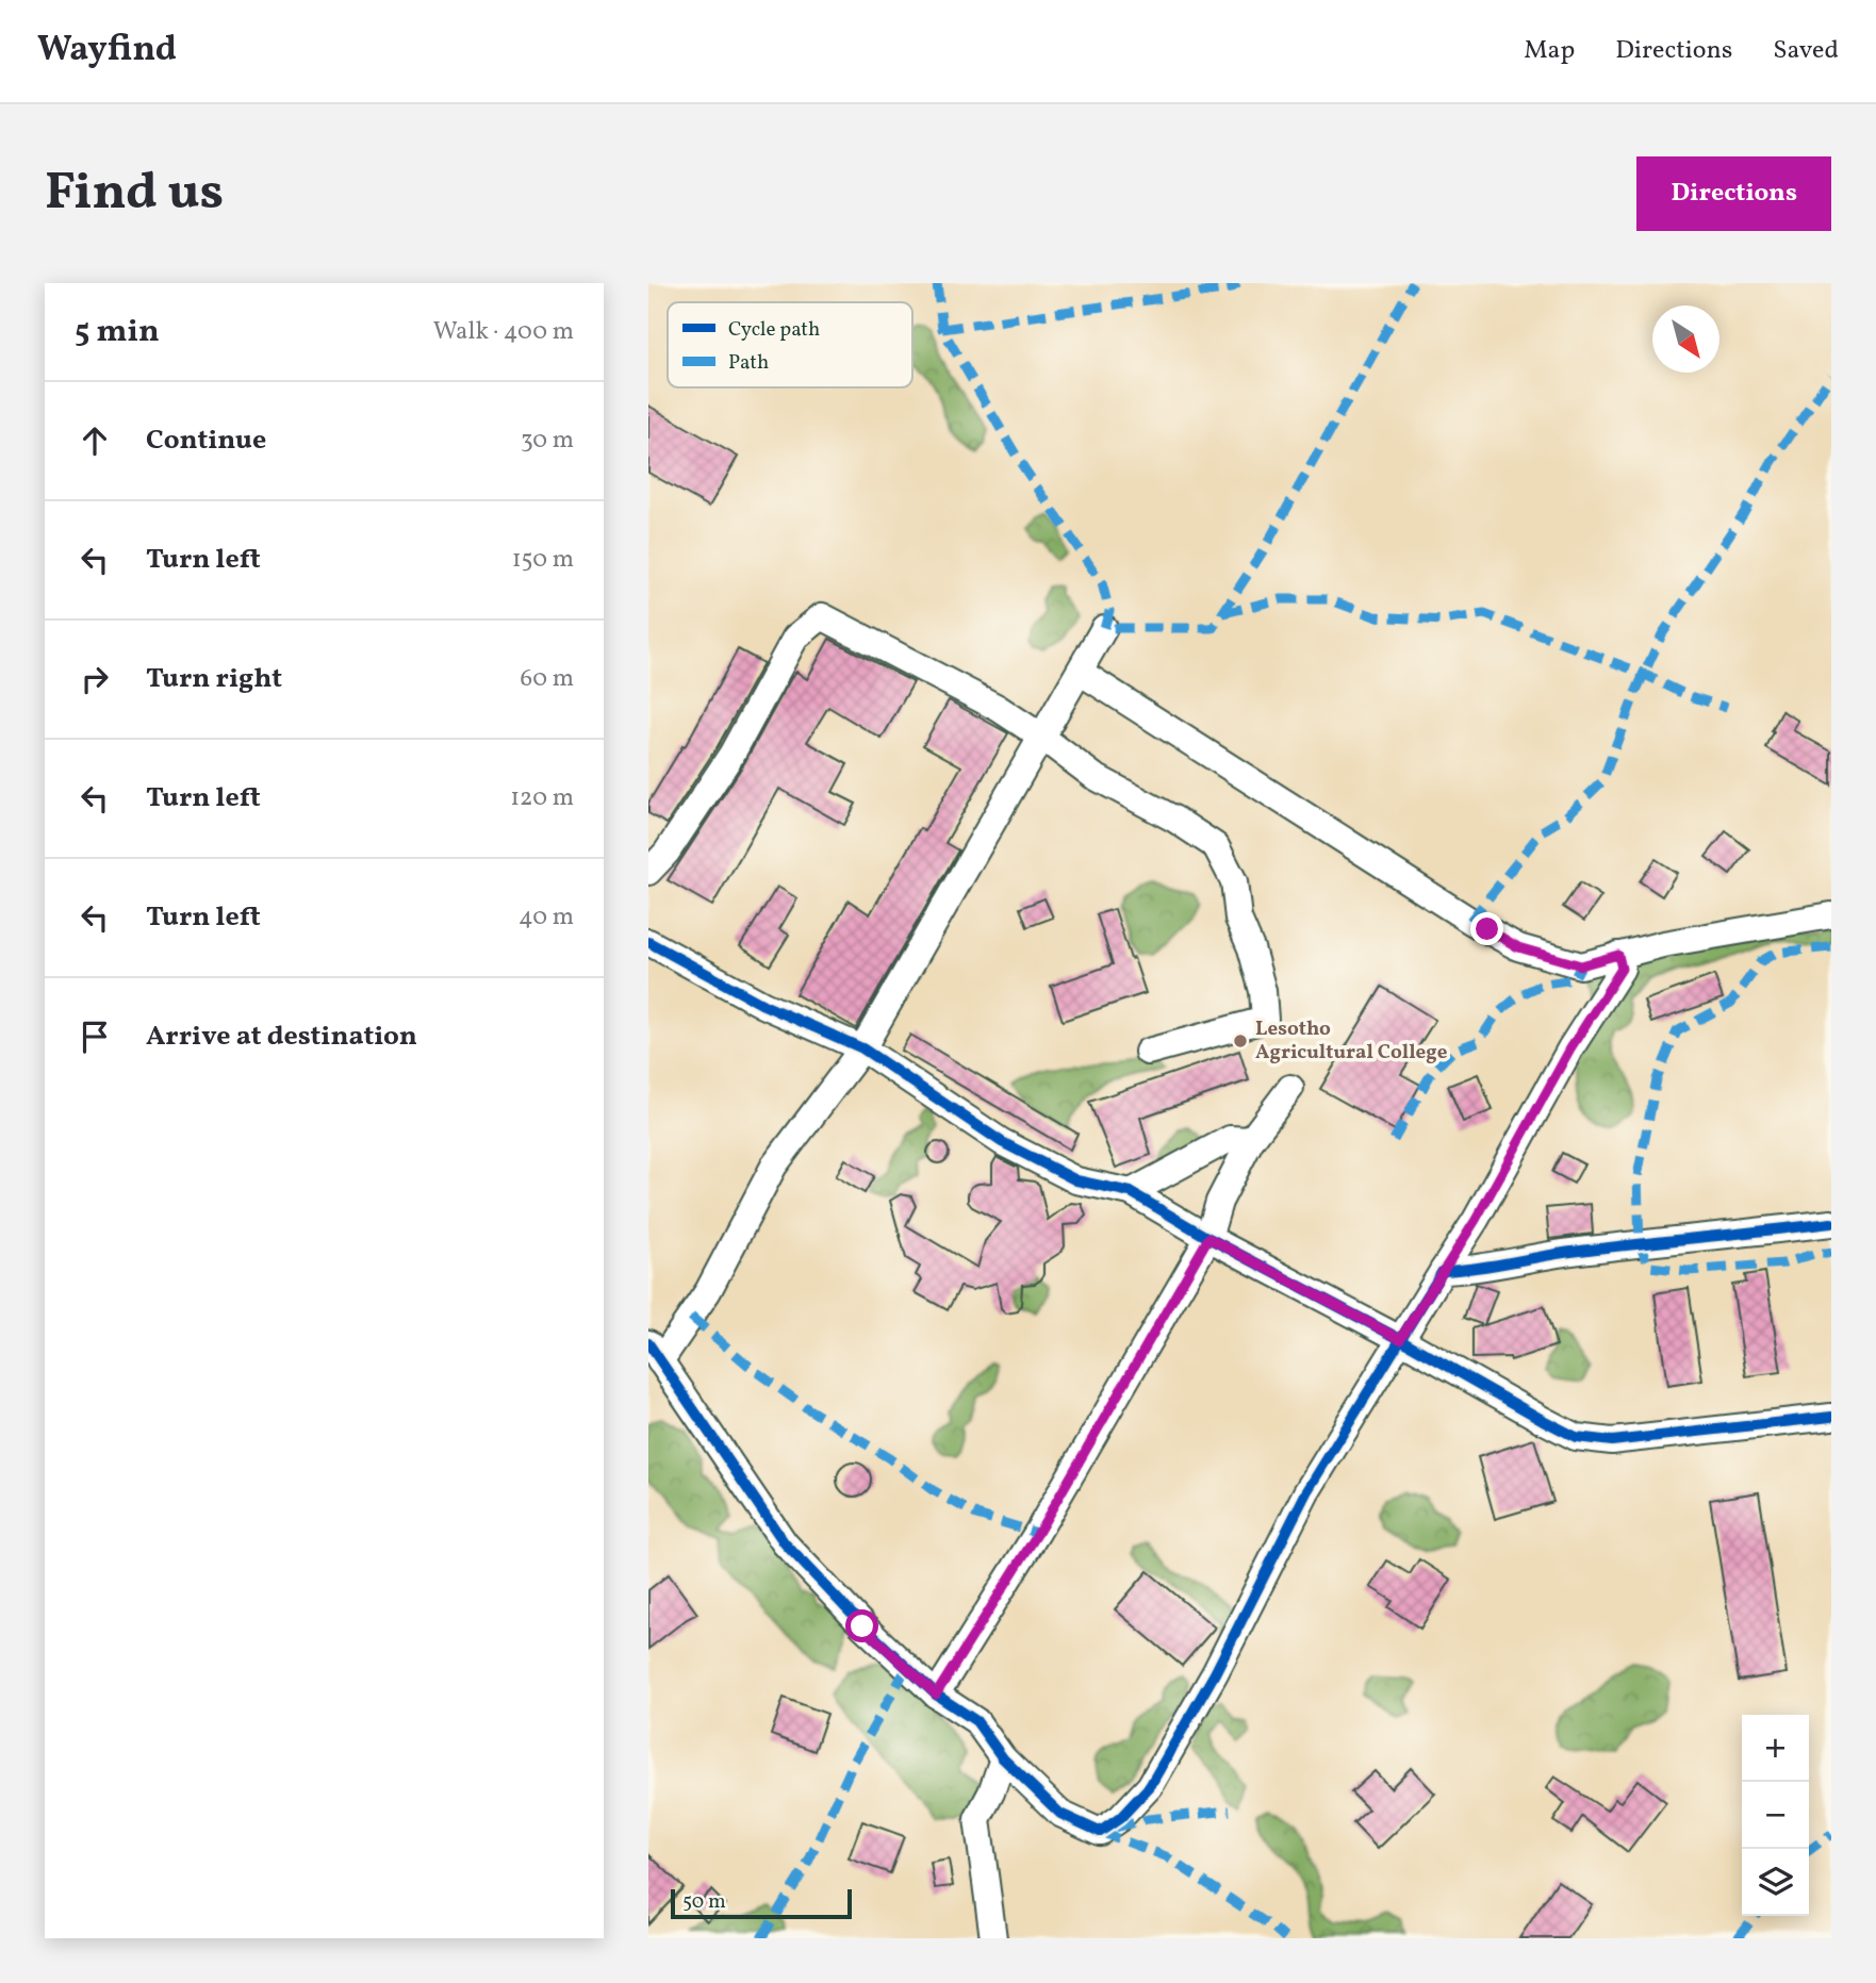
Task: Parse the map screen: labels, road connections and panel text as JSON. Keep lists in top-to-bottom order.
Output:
{
  "places": ["Lesotho Agricultural College"],
  "legend": ["Cycle path", "Path"],
  "scale_bar": "50 m",
  "north": "bottom right",
  "page": {
    "header": "Wayfind",
    "nav": ["Map", "Directions", "Saved"],
    "buttons": "Directions",
    "title": "Find us",
    "heading": ["5 min", "Walk · 400 m"],
    "list": [
      ["Continue", "30 m"],
      ["Turn left", "150 m"],
      ["Turn right", "60 m"],
      ["Turn left", "120 m"],
      ["Turn left", "40 m"],
      "Arrive at destination"
    ],
    "map_buttons": ["+", "−"],
    "scale": "50 m"
  }
}
